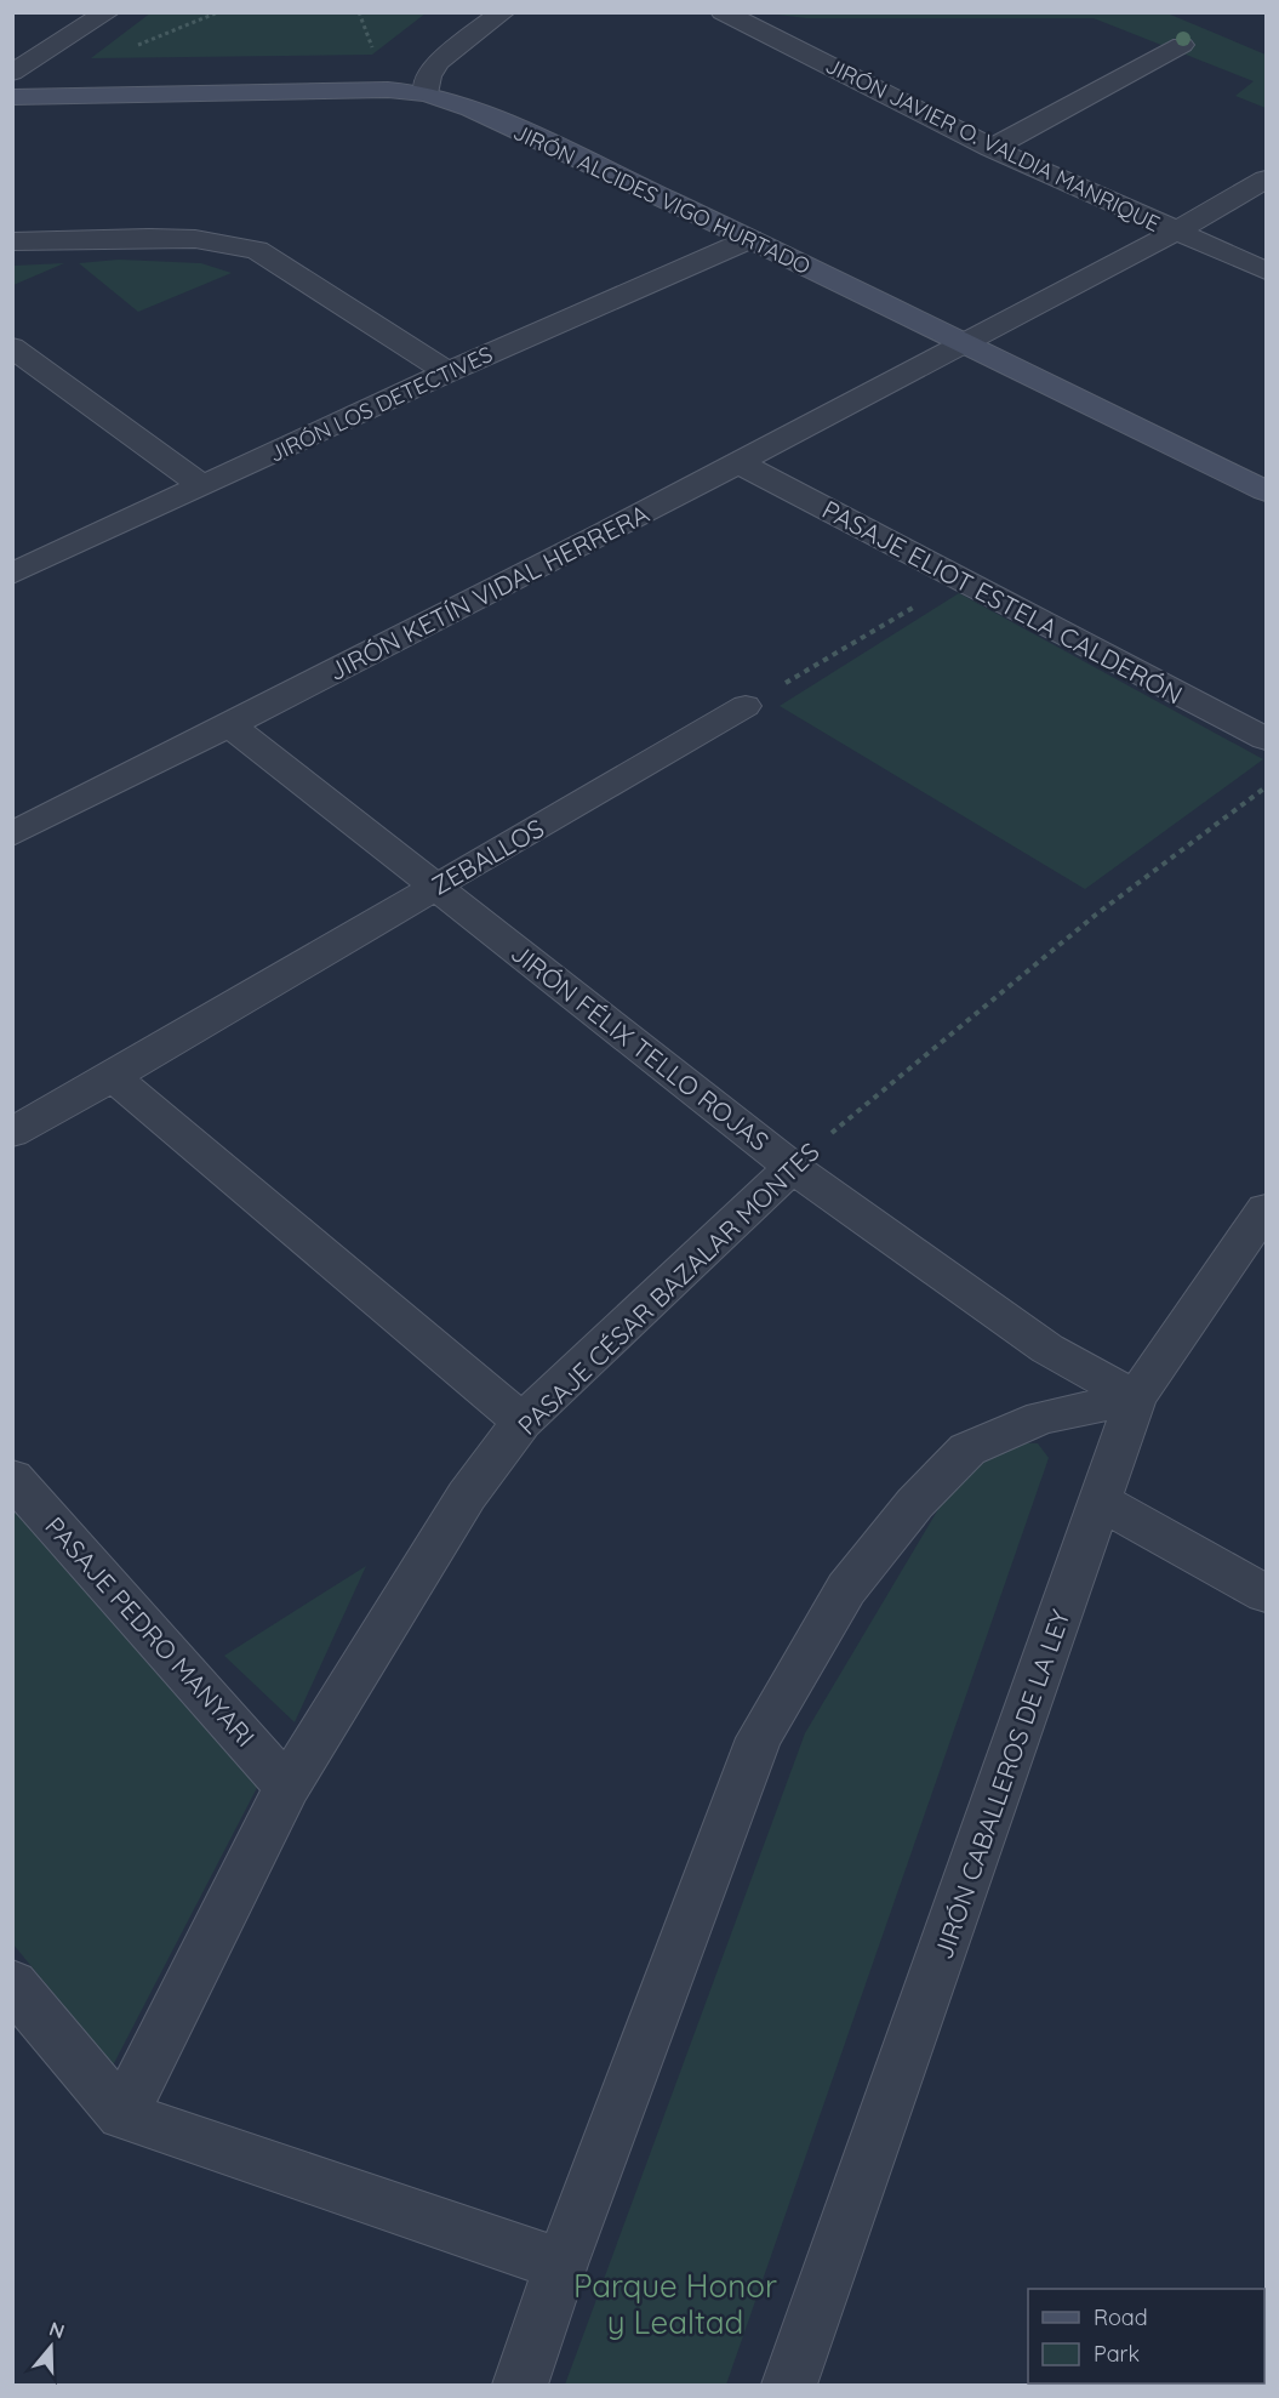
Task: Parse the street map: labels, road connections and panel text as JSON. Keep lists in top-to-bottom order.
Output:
{
  "streets": {
    "street": [
      "JIRÓN JAVIER O. VALDIA MANRIQUE",
      "JIRÓN ALCIDES VIGO HURTADO",
      "JIRÓN LOS DETECTIVES",
      "JIRÓN KETÍN VIDAL HERRERA",
      "PASAJE ELIOT ESTELA CALDERÓN",
      "ZEBALLOS",
      "JIRÓN FÉLIX TELLO ROJAS",
      "PASAJE CÉSAR BAZALAR MONTES",
      "PASAJE PEDRO MANYARI",
      "JIRÓN CABALLEROS DE LA LEY"
    ]
  },
  "crossings": [
    ["JIRÓN JAVIER O. VALDIA MANRIQUE", "JIRÓN KETÍN VIDAL HERRERA"],
    ["JIRÓN ALCIDES VIGO HURTADO", "JIRÓN LOS DETECTIVES"],
    ["JIRÓN ALCIDES VIGO HURTADO", "JIRÓN KETÍN VIDAL HERRERA"],
    ["JIRÓN KETÍN VIDAL HERRERA", "PASAJE ELIOT ESTELA CALDERÓN"],
    ["JIRÓN KETÍN VIDAL HERRERA", "JIRÓN FÉLIX TELLO ROJAS"],
    ["ZEBALLOS", "JIRÓN FÉLIX TELLO ROJAS"],
    ["JIRÓN FÉLIX TELLO ROJAS", "PASAJE CÉSAR BAZALAR MONTES"],
    ["JIRÓN FÉLIX TELLO ROJAS", "JIRÓN CABALLEROS DE LA LEY"],
    ["PASAJE CÉSAR BAZALAR MONTES", "PASAJE PEDRO MANYARI"]
  ],
  "parks": ["Parque Honor y Lealtad"],
  "legend": ["Road", "Park"],
  "north": "top"
}
